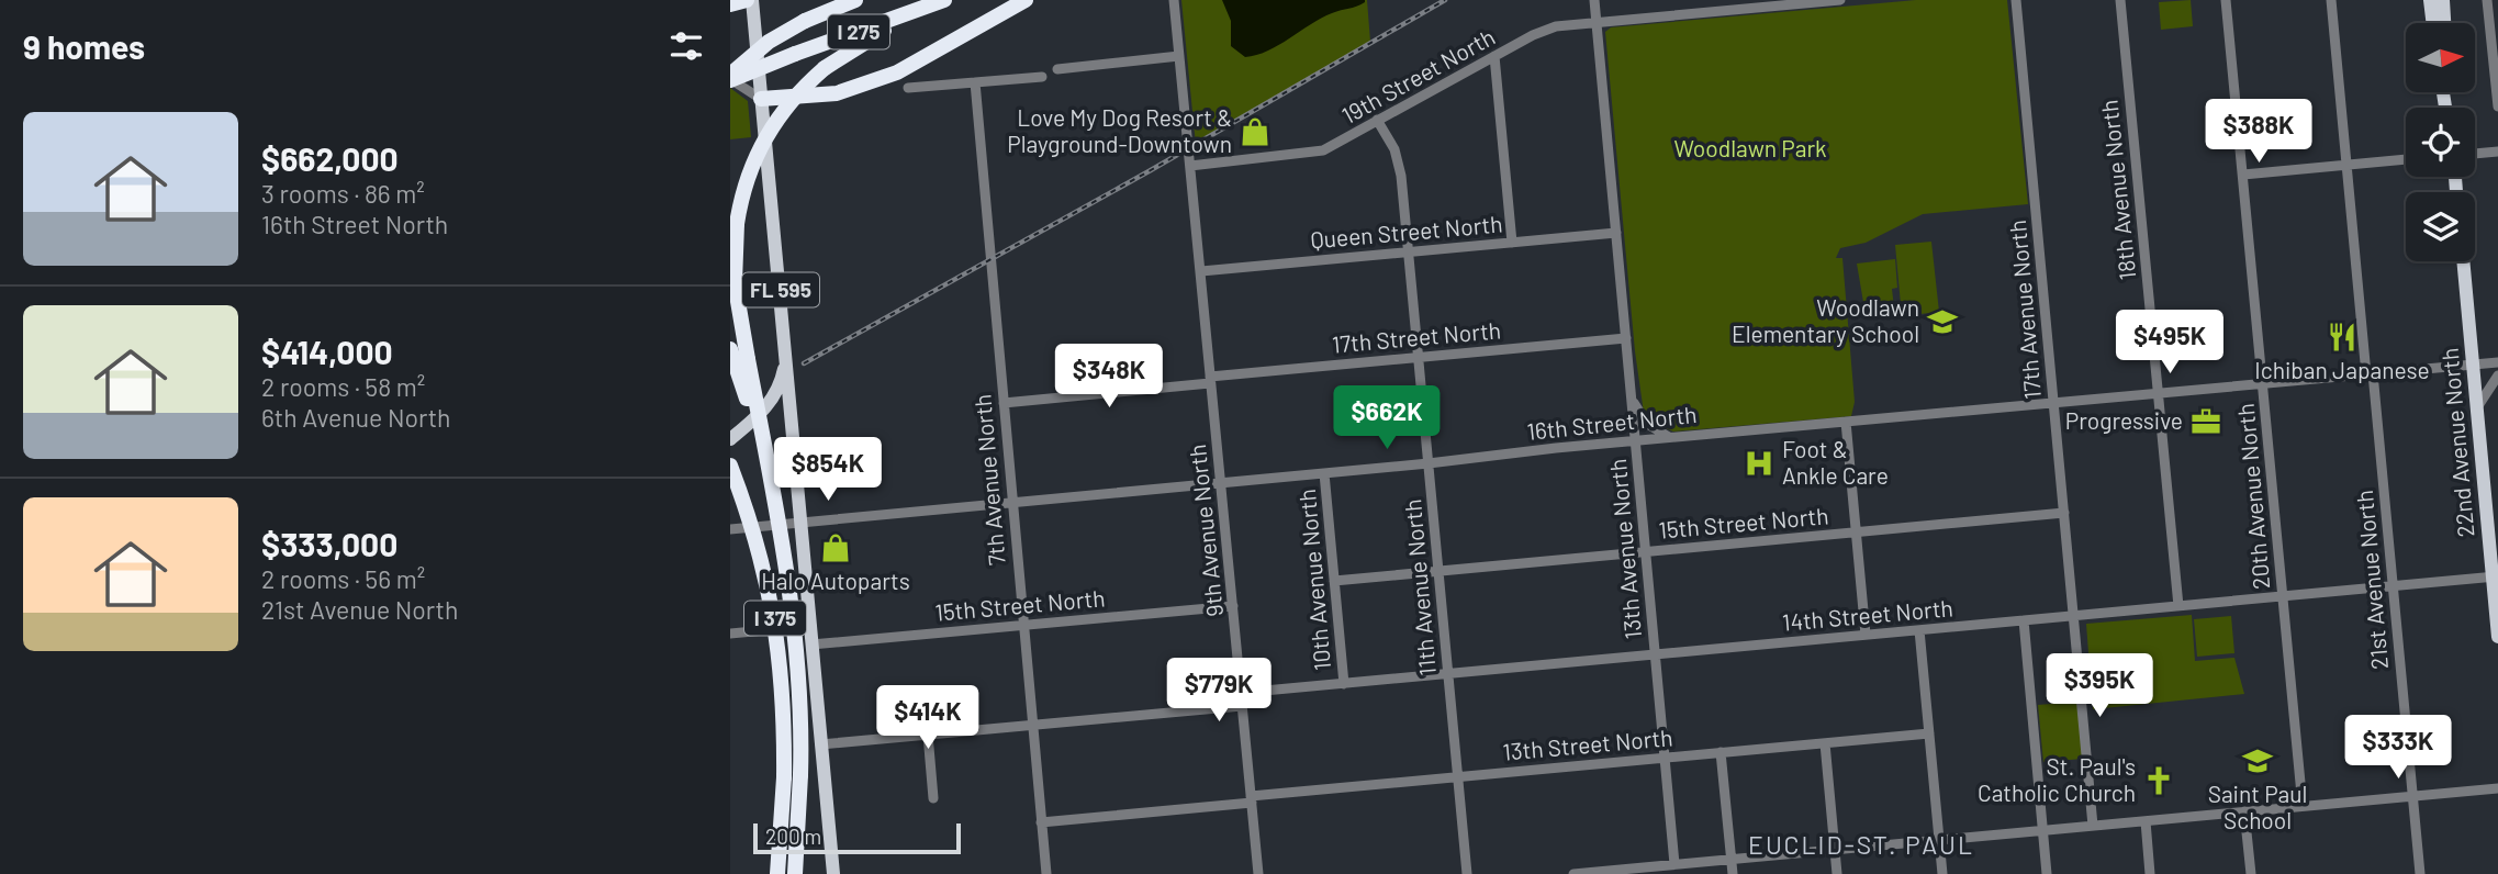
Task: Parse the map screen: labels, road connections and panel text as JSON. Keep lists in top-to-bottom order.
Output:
{
  "streets": {
    "highway": ["I 275", "I 375"],
    "main road": ["FL 595", "22nd Avenue North"],
    "street": [
      "19th Street North",
      "18th Avenue North",
      "Queen Street North",
      "17th Avenue North",
      "17th Street North",
      "16th Street North",
      "7th Avenue North",
      "20th Avenue North",
      "15th Street North",
      "9th Avenue North",
      "13th Avenue North",
      "10th Avenue North",
      "21st Avenue North",
      "11th Avenue North",
      "14th Street North",
      "13th Street North"
    ]
  },
  "crossings": [
    ["19th Street North", "9th Avenue North"],
    ["19th Street North", "13th Avenue North"],
    ["19th Street North", "11th Avenue North"],
    ["18th Avenue North", "16th Street North"],
    ["18th Avenue North", "14th Street North"],
    ["Queen Street North", "9th Avenue North"],
    ["Queen Street North", "13th Avenue North"],
    ["Queen Street North", "11th Avenue North"],
    ["FL 595", "16th Street North"],
    ["FL 595", "15th Street North"],
    ["17th Avenue North", "16th Street North"],
    ["17th Avenue North", "15th Street North"],
    ["17th Avenue North", "14th Street North"],
    ["17th Street North", "7th Avenue North"],
    ["17th Street North", "9th Avenue North"],
    ["17th Street North", "13th Avenue North"],
    ["17th Street North", "11th Avenue North"],
    ["16th Street North", "22nd Avenue North"],
    ["16th Street North", "7th Avenue North"],
    ["16th Street North", "20th Avenue North"],
    ["16th Street North", "9th Avenue North"],
    ["16th Street North", "13th Avenue North"],
    ["16th Street North", "10th Avenue North"],
    ["16th Street North", "21st Avenue North"],
    ["16th Street North", "11th Avenue North"],
    ["22nd Avenue North", "14th Street North"],
    ["7th Avenue North", "15th Street North"],
    ["7th Avenue North", "13th Street North"],
    ["20th Avenue North", "14th Street North"],
    ["15th Street North", "9th Avenue North"],
    ["15th Street North", "13th Avenue North"],
    ["15th Street North", "10th Avenue North"],
    ["15th Street North", "11th Avenue North"],
    ["9th Avenue North", "14th Street North"],
    ["9th Avenue North", "13th Street North"],
    ["13th Avenue North", "14th Street North"],
    ["13th Avenue North", "13th Street North"],
    ["10th Avenue North", "14th Street North"],
    ["21st Avenue North", "14th Street North"],
    ["11th Avenue North", "14th Street North"],
    ["11th Avenue North", "13th Street North"]
  ],
  "districts": ["EUCLID-ST. PAUL"],
  "parks": ["Woodlawn Park"],
  "places": {
    "shop": ["Love My Dog Resort & Playground-Downtown", "Halo Autoparts"],
    "school or university": ["Woodlawn Elementary School", "Saint Paul School"],
    "restaurant": ["Ichiban Japanese"],
    "office": ["Progressive"],
    "hospital": ["Foot & Ankle Care"],
    "church": ["St. Paul's Catholic Church"]
  },
  "scale_bar": "200 m",
  "north": "right",
  "page": {
    "heading": "9 homes",
    "list": [
      {
        "name": "$662,000",
        "note": "3 rooms · 86 m² · 16th Street North"
      },
      {
        "name": "$414,000",
        "note": "2 rooms · 58 m² · 6th Avenue North"
      },
      {
        "name": "$333,000",
        "note": "2 rooms · 56 m² · 21st Avenue North"
      }
    ],
    "price": [
      "$388K",
      "$495K",
      "$348K",
      "$662K",
      "$854K",
      "$395K",
      "$779K",
      "$414K",
      "$333K"
    ],
    "scale": "200 m"
  }
}
